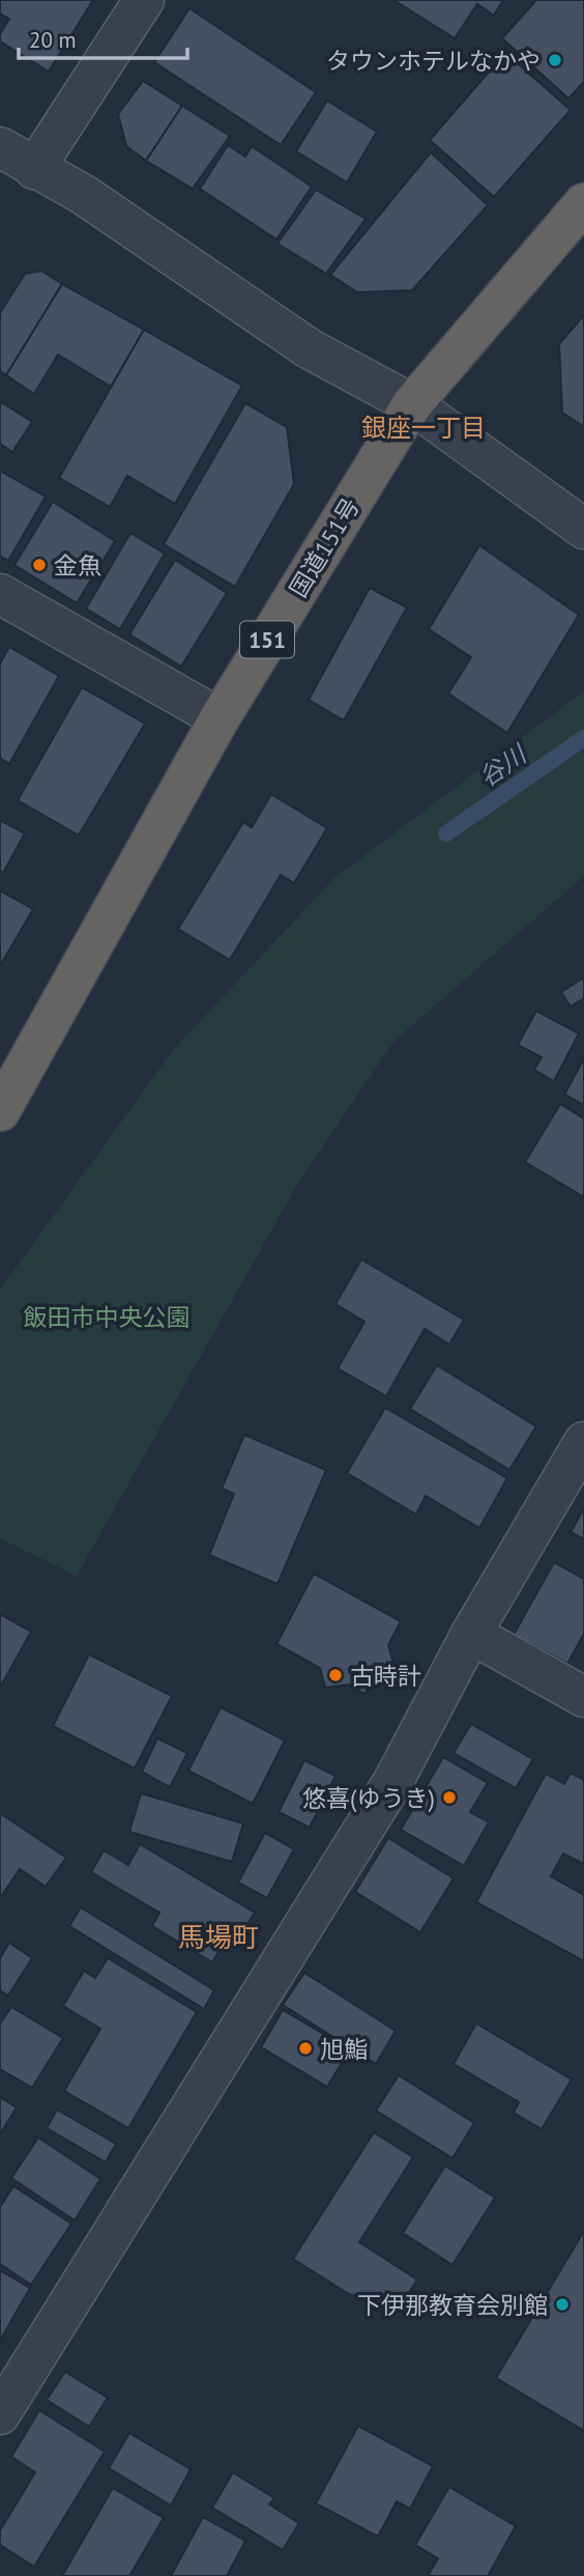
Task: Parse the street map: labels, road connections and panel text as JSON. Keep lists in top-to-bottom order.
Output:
{
  "streets": {
    "highway": ["国道151号", "151"]
  },
  "districts": ["銀座一丁目", "馬場町"],
  "water": ["谷川"],
  "parks": ["飯田市中央公園"],
  "places": [
    "タウンホテルなかや",
    "金魚",
    "古時計",
    "悠喜(ゆうき)",
    "旭鮨",
    "下伊那教育会別館"
  ],
  "scale_bar": "20 m"
}
